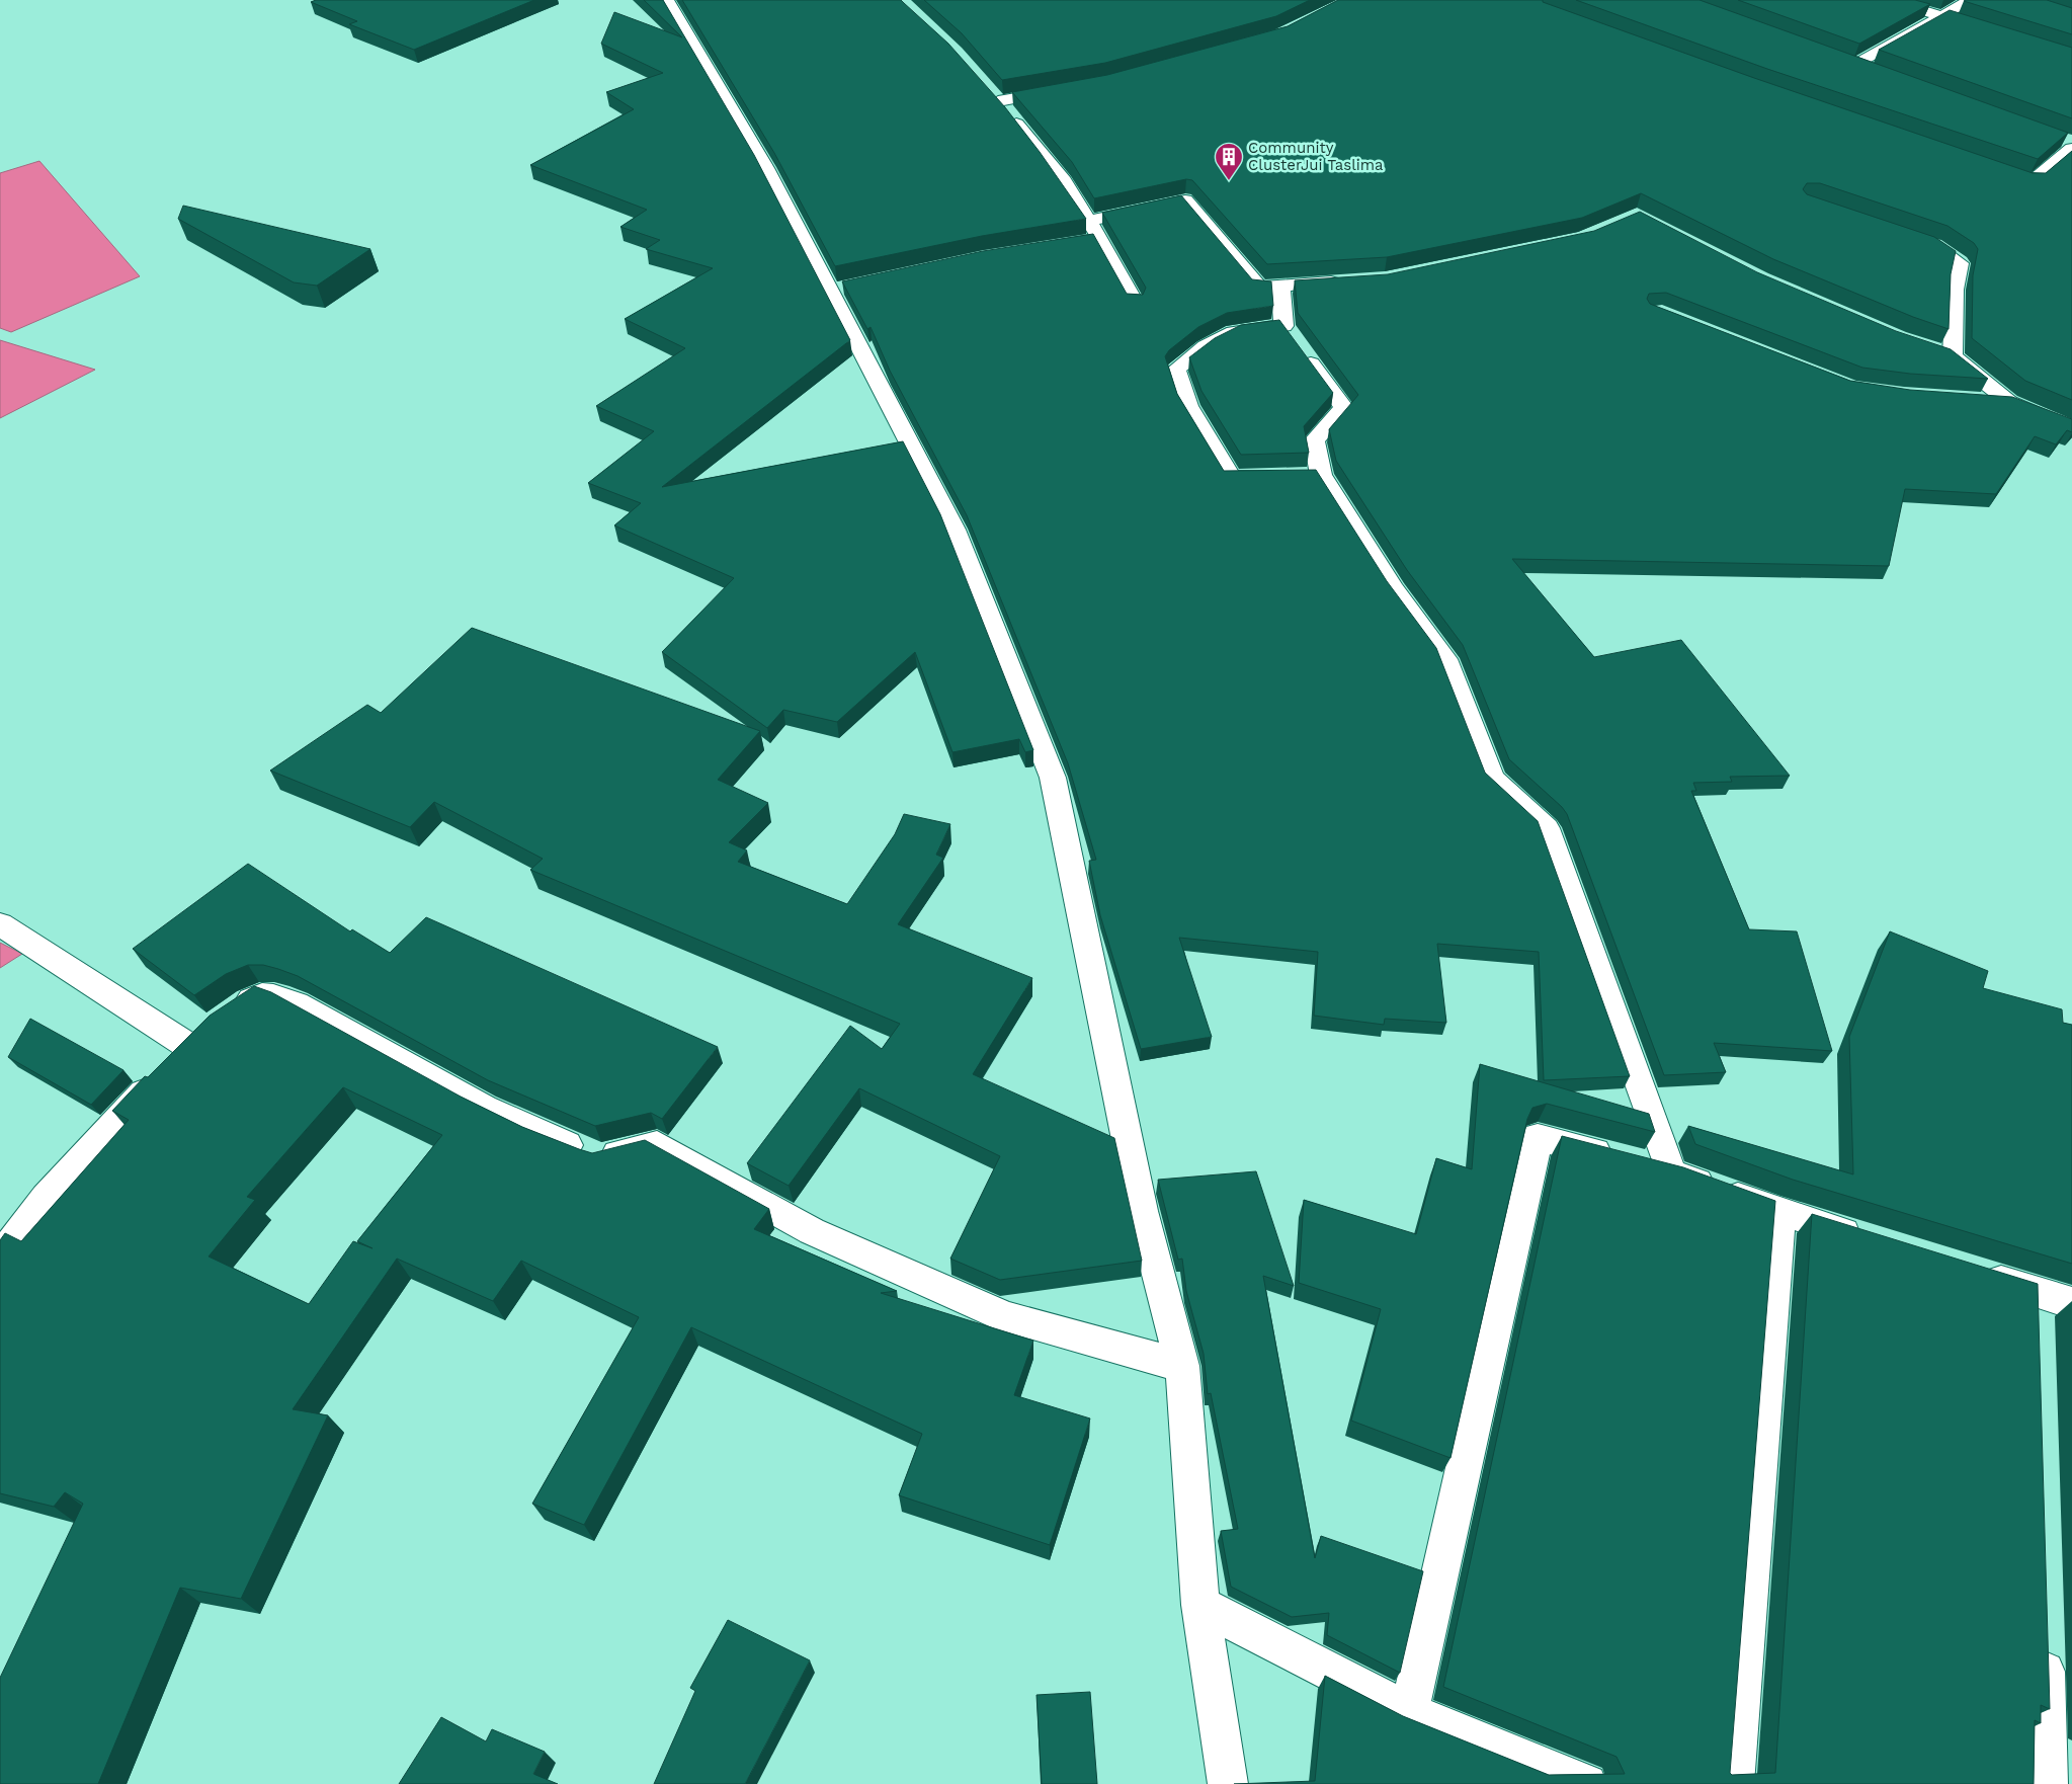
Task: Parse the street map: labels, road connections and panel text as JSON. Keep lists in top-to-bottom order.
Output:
{
  "places": {
    "building": ["Community ClusterJui Taslima"]
  }
}
